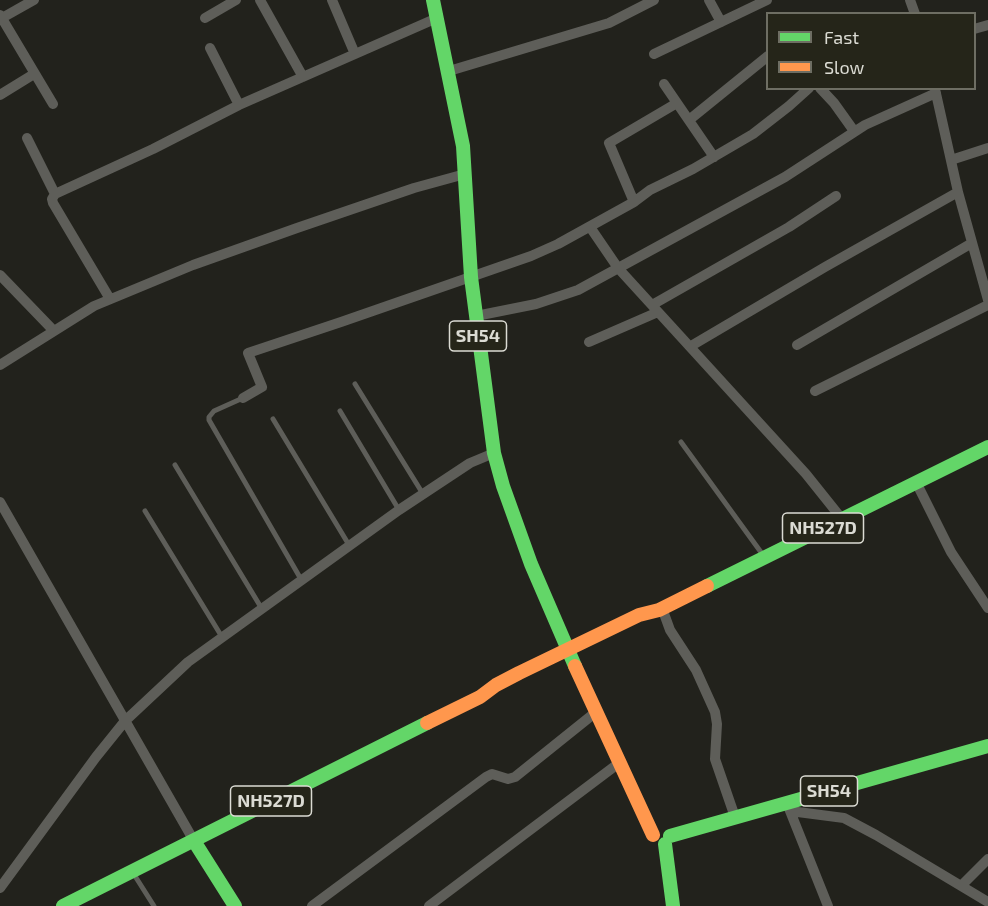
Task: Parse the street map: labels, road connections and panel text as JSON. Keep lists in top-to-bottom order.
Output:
{
  "streets": {
    "main road": ["SH54", "NH527D"]
  },
  "crossings": [
    ["SH54", "NH527D"]
  ],
  "legend": ["Fast", "Slow"]
}
